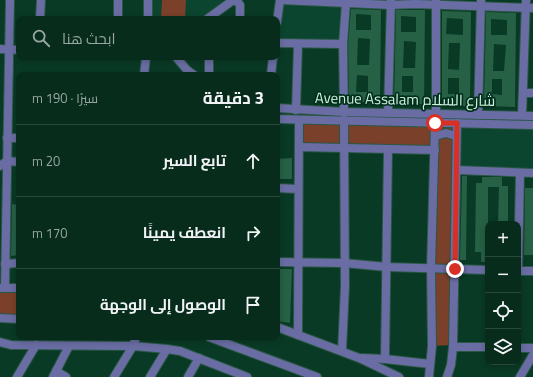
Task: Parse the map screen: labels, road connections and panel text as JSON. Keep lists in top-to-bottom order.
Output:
{
  "streets": {
    "street": ["Avenue Assalam شارع السلام"]
  },
  "page": {
    "search": "ابحث هنا",
    "heading": ["3 دقيقة", "سيرًا · 190 m"],
    "list": [
      ["تابع السير", "20 m"],
      ["انعطف يمينًا", "170 m"],
      "الوصول إلى الوجهة"
    ],
    "map_buttons": ["+", "−"]
  }
}
